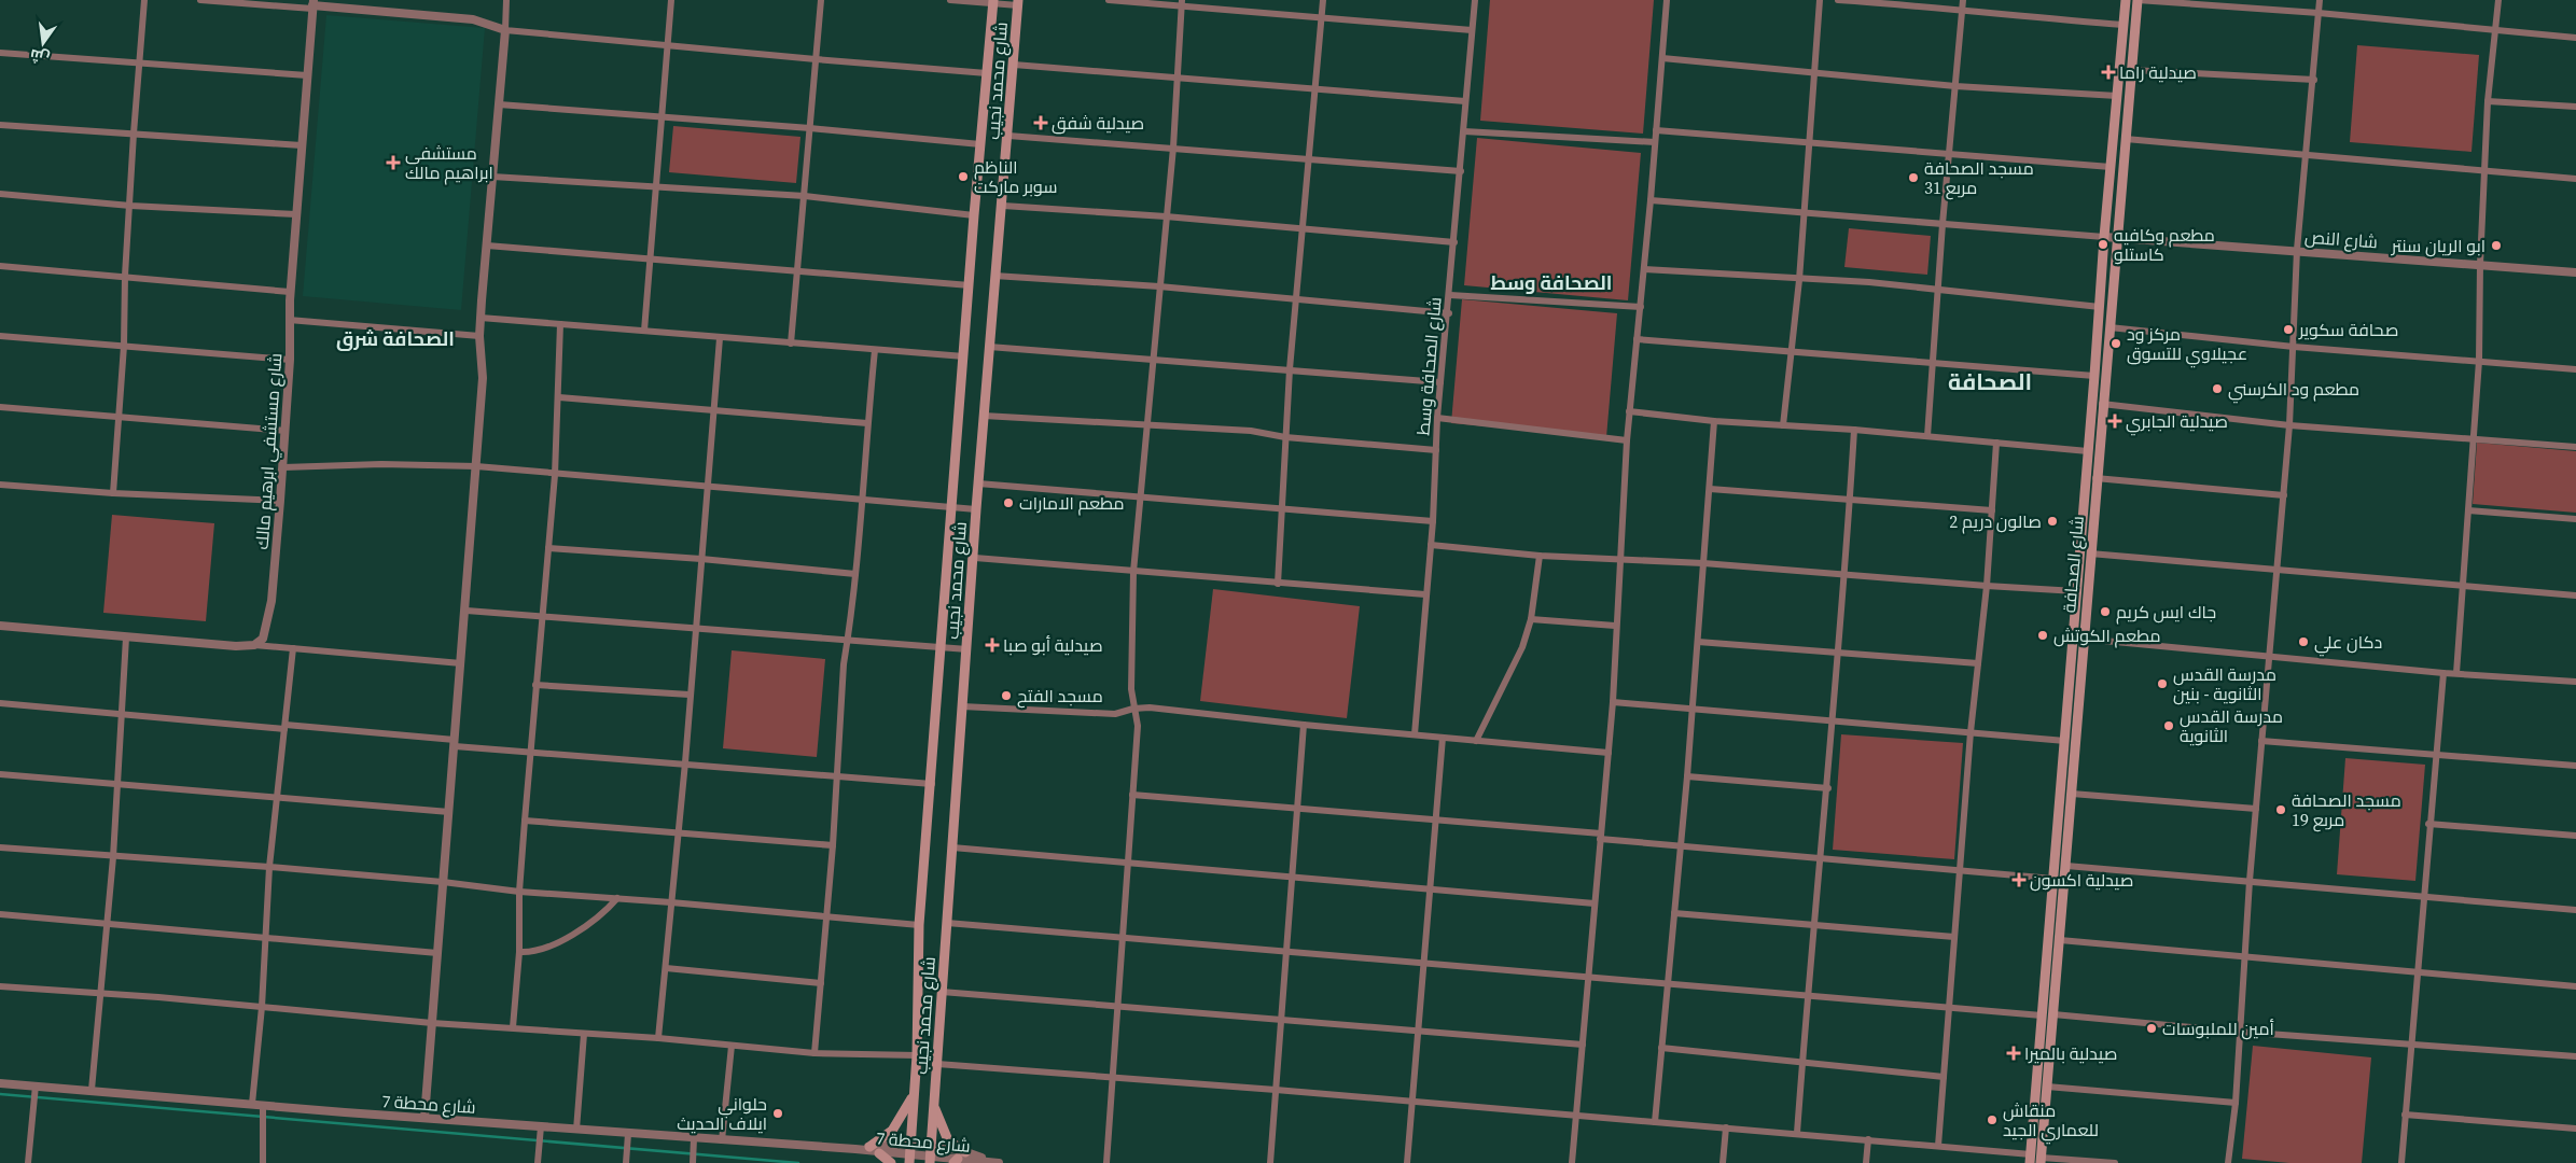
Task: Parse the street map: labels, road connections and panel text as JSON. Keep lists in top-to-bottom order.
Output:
{
  "streets": {
    "main road": ["شارع محمد نجيب", "شارع الصحافة"],
    "street": [
      "شارع النص",
      "شارع الصحافة وسط",
      "شارع مستشفي ابرهيم مالك",
      "شارع محطة 7"
    ]
  },
  "crossings": [
    ["شارع محمد نجيب", "شارع محطة 7"],
    ["شارع النص", "شارع الصحافة"]
  ],
  "districts": ["الصحافة وسط", "الصحافة شرق", "الصحافة"],
  "places": {
    "health": [
      "صيدلية راما",
      "صيدلية شفق",
      "مستشفى ابراهيم مالك",
      "صيدلية الجابري",
      "صيدلية أبو صبا",
      "صيدلية اكسون",
      "صيدلية بالميرا"
    ],
    "other": [
      "الناظم سوبر ماركت",
      "مسجد الصحافة مربع 31",
      "مطعم وكافيه كاستلو",
      "ابو الريان سنتر",
      "صحافة سكوير",
      "مركز ود عجيلاوي للتسوق",
      "مطعم ود الكرسني",
      "مطعم الامارات",
      "صالون دريم 2",
      "جاك ايس كريم",
      "مطعم الكوتش",
      "دكان علي",
      "مدرسة القدس الثانوية - بنين",
      "مسجد الفتح",
      "مدرسة القدس الثانوية",
      "مسجد الصحافة مربع 19",
      "أمين للملبوسات",
      "حلواني ايلاف الحديث",
      "منقاش للعماري الجيد"
    ]
  },
  "north": "bottom"
}
